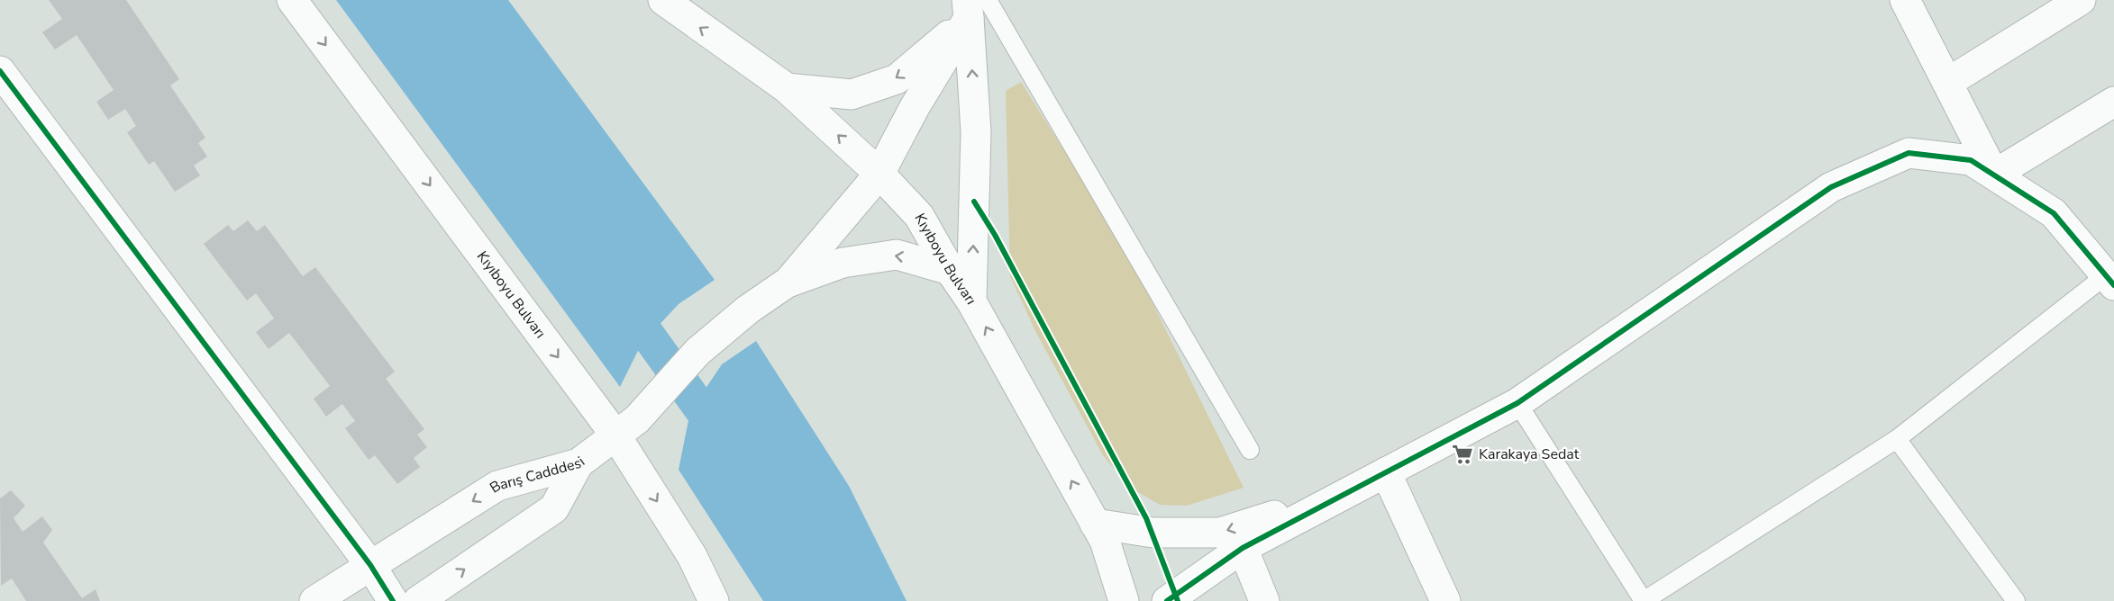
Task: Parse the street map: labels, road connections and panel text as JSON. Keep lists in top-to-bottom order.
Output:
{
  "streets": {
    "main road": ["Kıyıboyu Bulvarı", "Barış Cadddesi"]
  },
  "places": {
    "supermarket": ["Karakaya Sedat"]
  }
}
